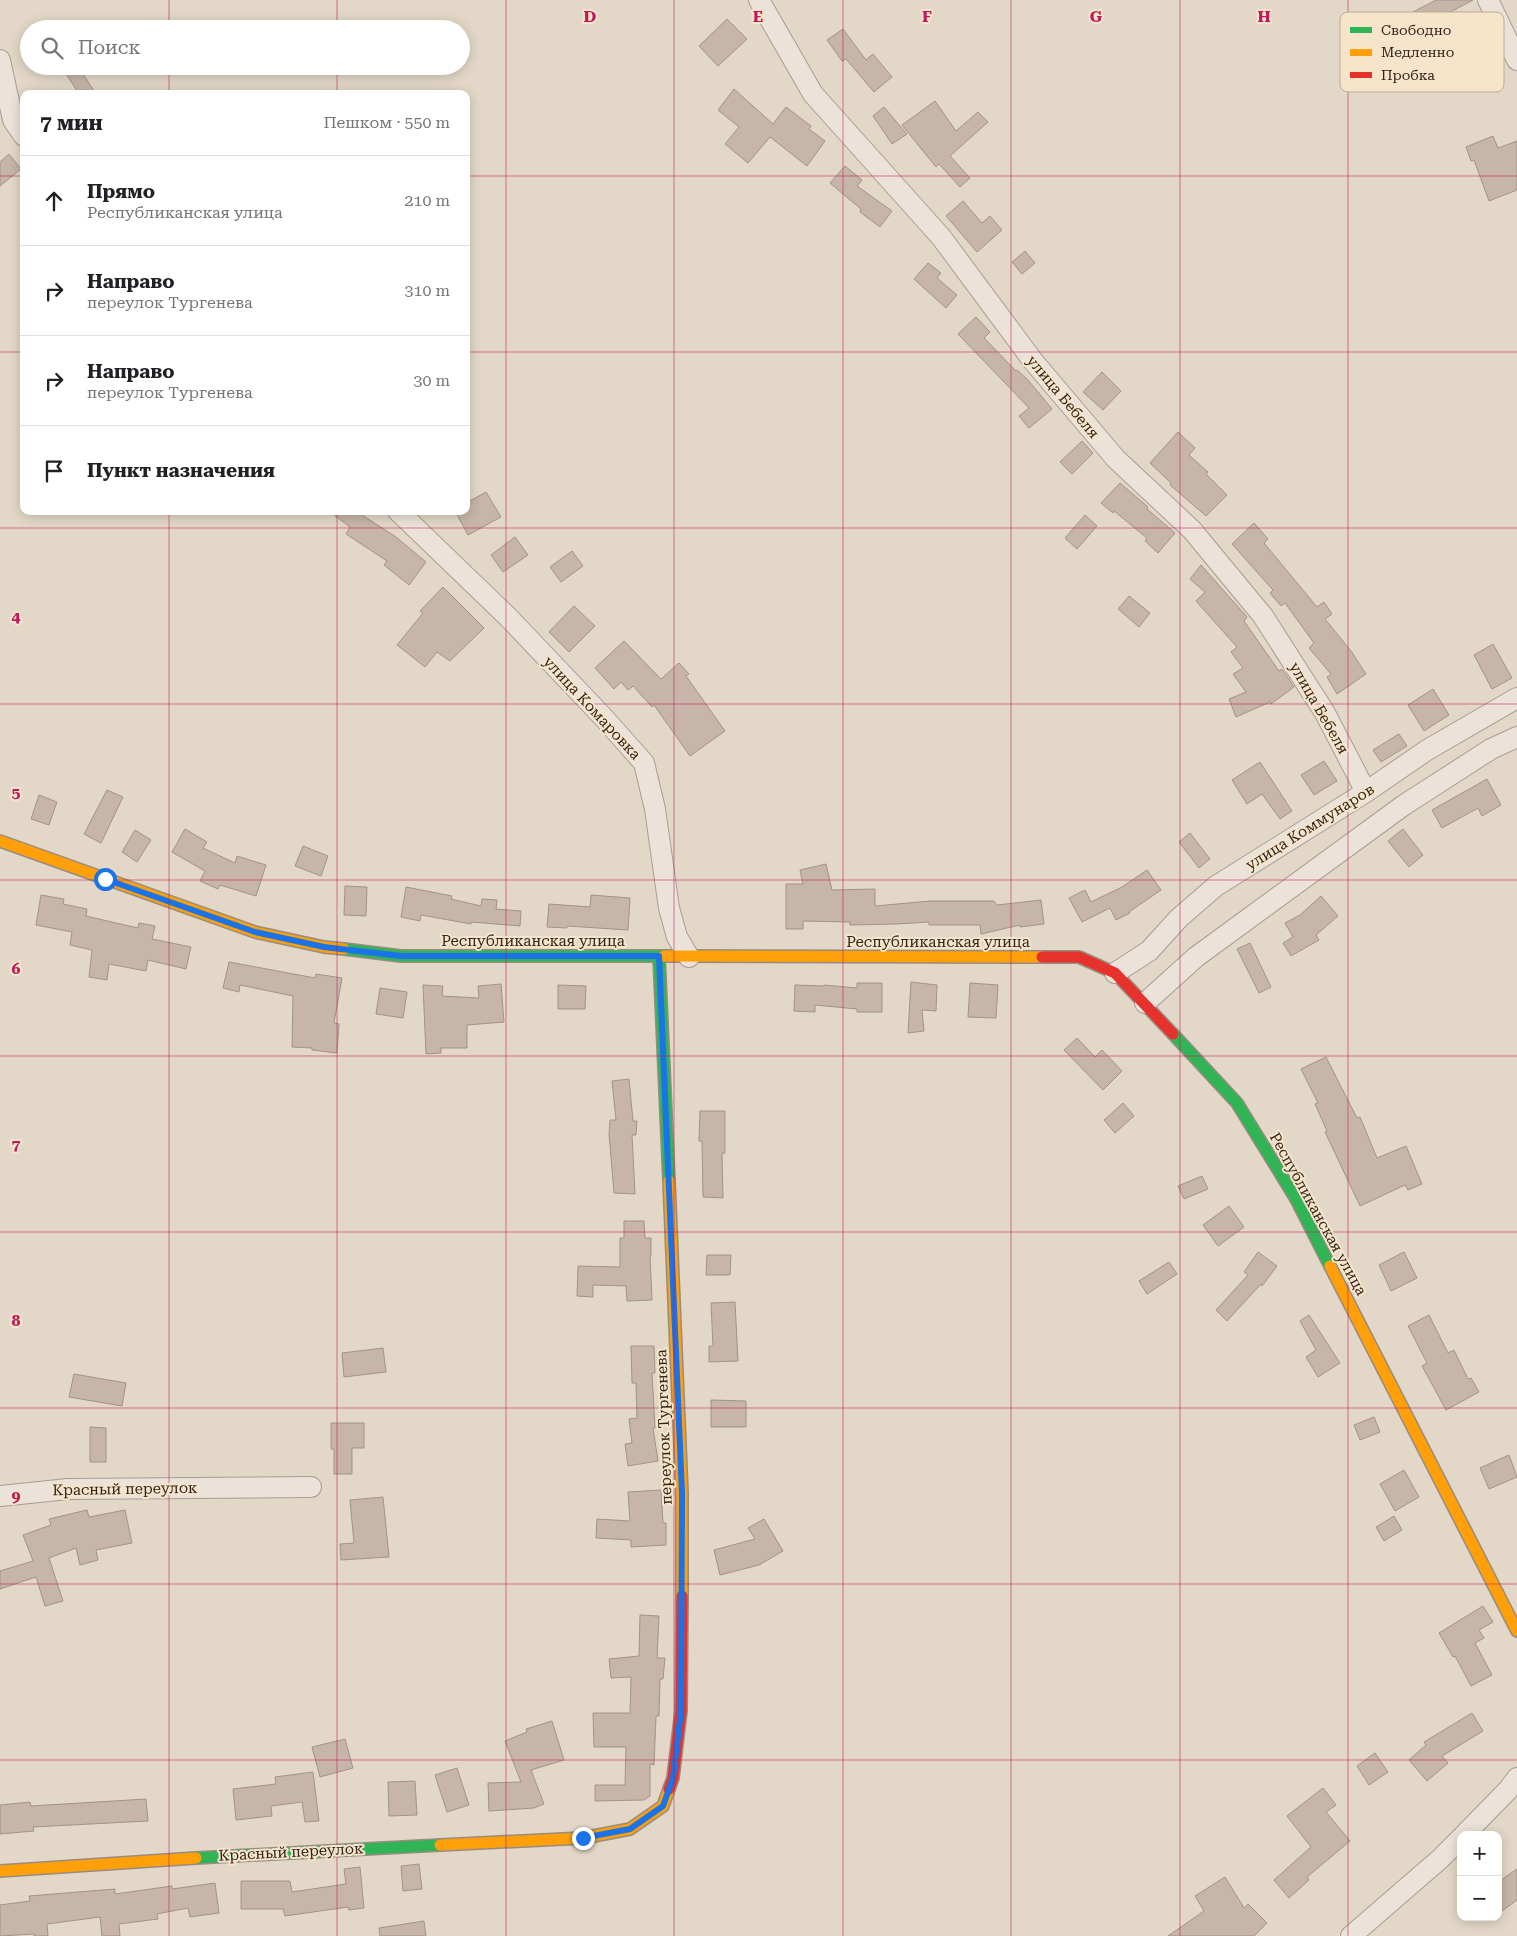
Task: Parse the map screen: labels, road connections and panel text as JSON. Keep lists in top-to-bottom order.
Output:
{
  "streets": {
    "street": [
      "улица Бебеля",
      "улица Комаровка",
      "улица Коммунаров",
      "Республиканская улица",
      "переулок Тургенева",
      "Красный переулок"
    ]
  },
  "crossings": [
    ["улица Бебеля", "улица Коммунаров"],
    ["улица Комаровка", "Республиканская улица"],
    ["улица Коммунаров", "Республиканская улица"],
    ["Республиканская улица", "переулок Тургенева"],
    ["переулок Тургенева", "Красный переулок"]
  ],
  "legend": ["Свободно", "Медленно", "Пробка"],
  "page": {
    "search": "Поиск",
    "heading": ["7 мин", "Пешком · 550 m"],
    "list": [
      ["Прямо", "Республиканская улица", "210 m"],
      ["Направо", "переулок Тургенева", "310 m"],
      ["Направо", "переулок Тургенева", "30 m"],
      "Пункт назначения"
    ],
    "map_buttons": ["+", "−"]
  },
  "grid": {
    "columns": [
      "D",
      "E",
      "F",
      "G",
      "H"
    ],
    "rows": [
      "4",
      "5",
      "6",
      "7",
      "8",
      "9"
    ]
  }
}
